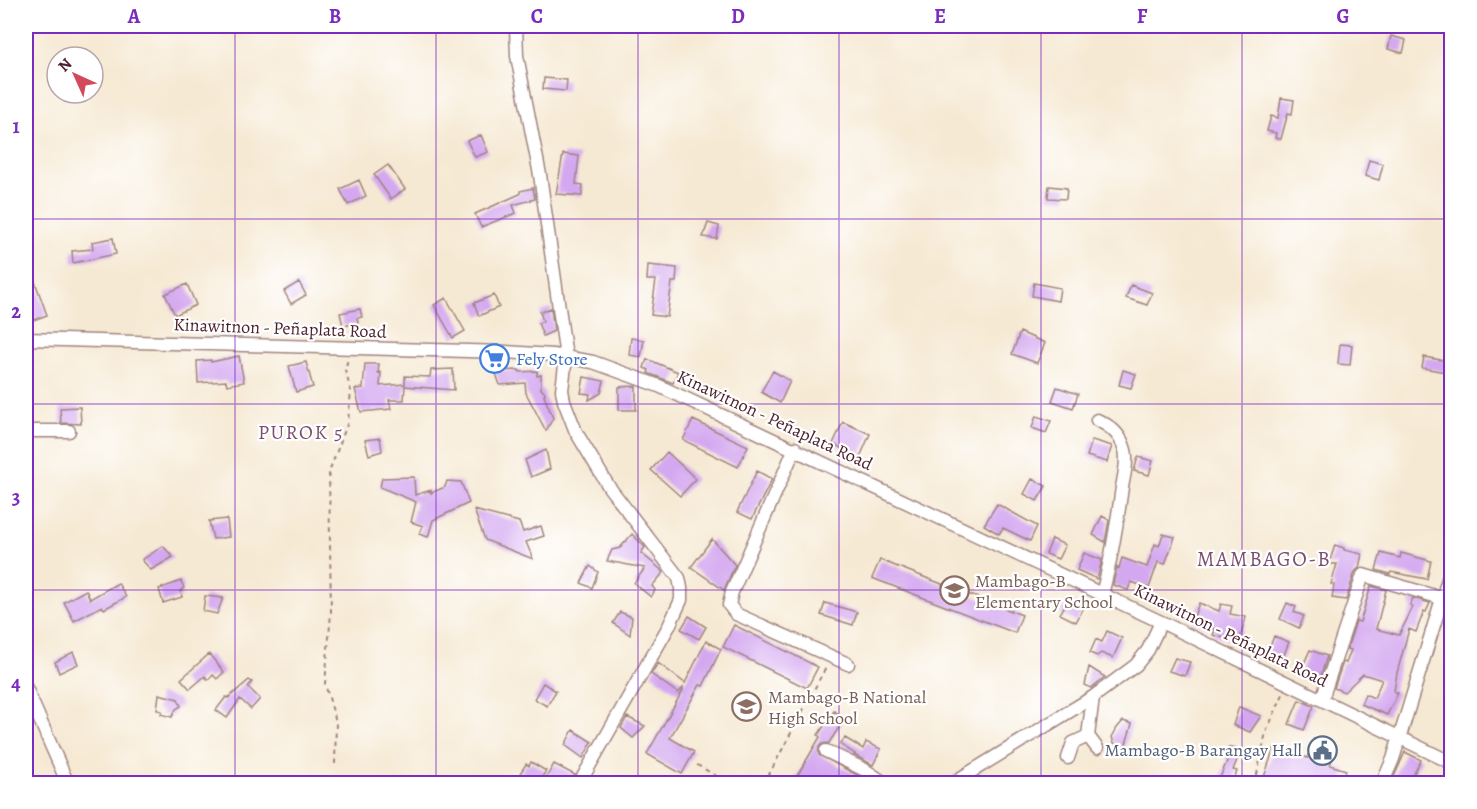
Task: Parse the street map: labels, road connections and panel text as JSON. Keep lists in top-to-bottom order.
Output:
{
  "streets": {
    "street": ["Kinawitnon - Peñaplata Road"]
  },
  "districts": ["PUROK 5", "MAMBAGO-B"],
  "places": {
    "supermarket": ["Fely Store"],
    "school or university": ["Mambago-B Elementary School", "Mambago-B National High School"],
    "public building": ["Mambago-B Barangay Hall"]
  },
  "north": "top left",
  "grid": {
    "columns": [
      "A",
      "B",
      "C",
      "D",
      "E",
      "F",
      "G"
    ],
    "rows": [
      "1",
      "2",
      "3",
      "4"
    ]
  }
}
